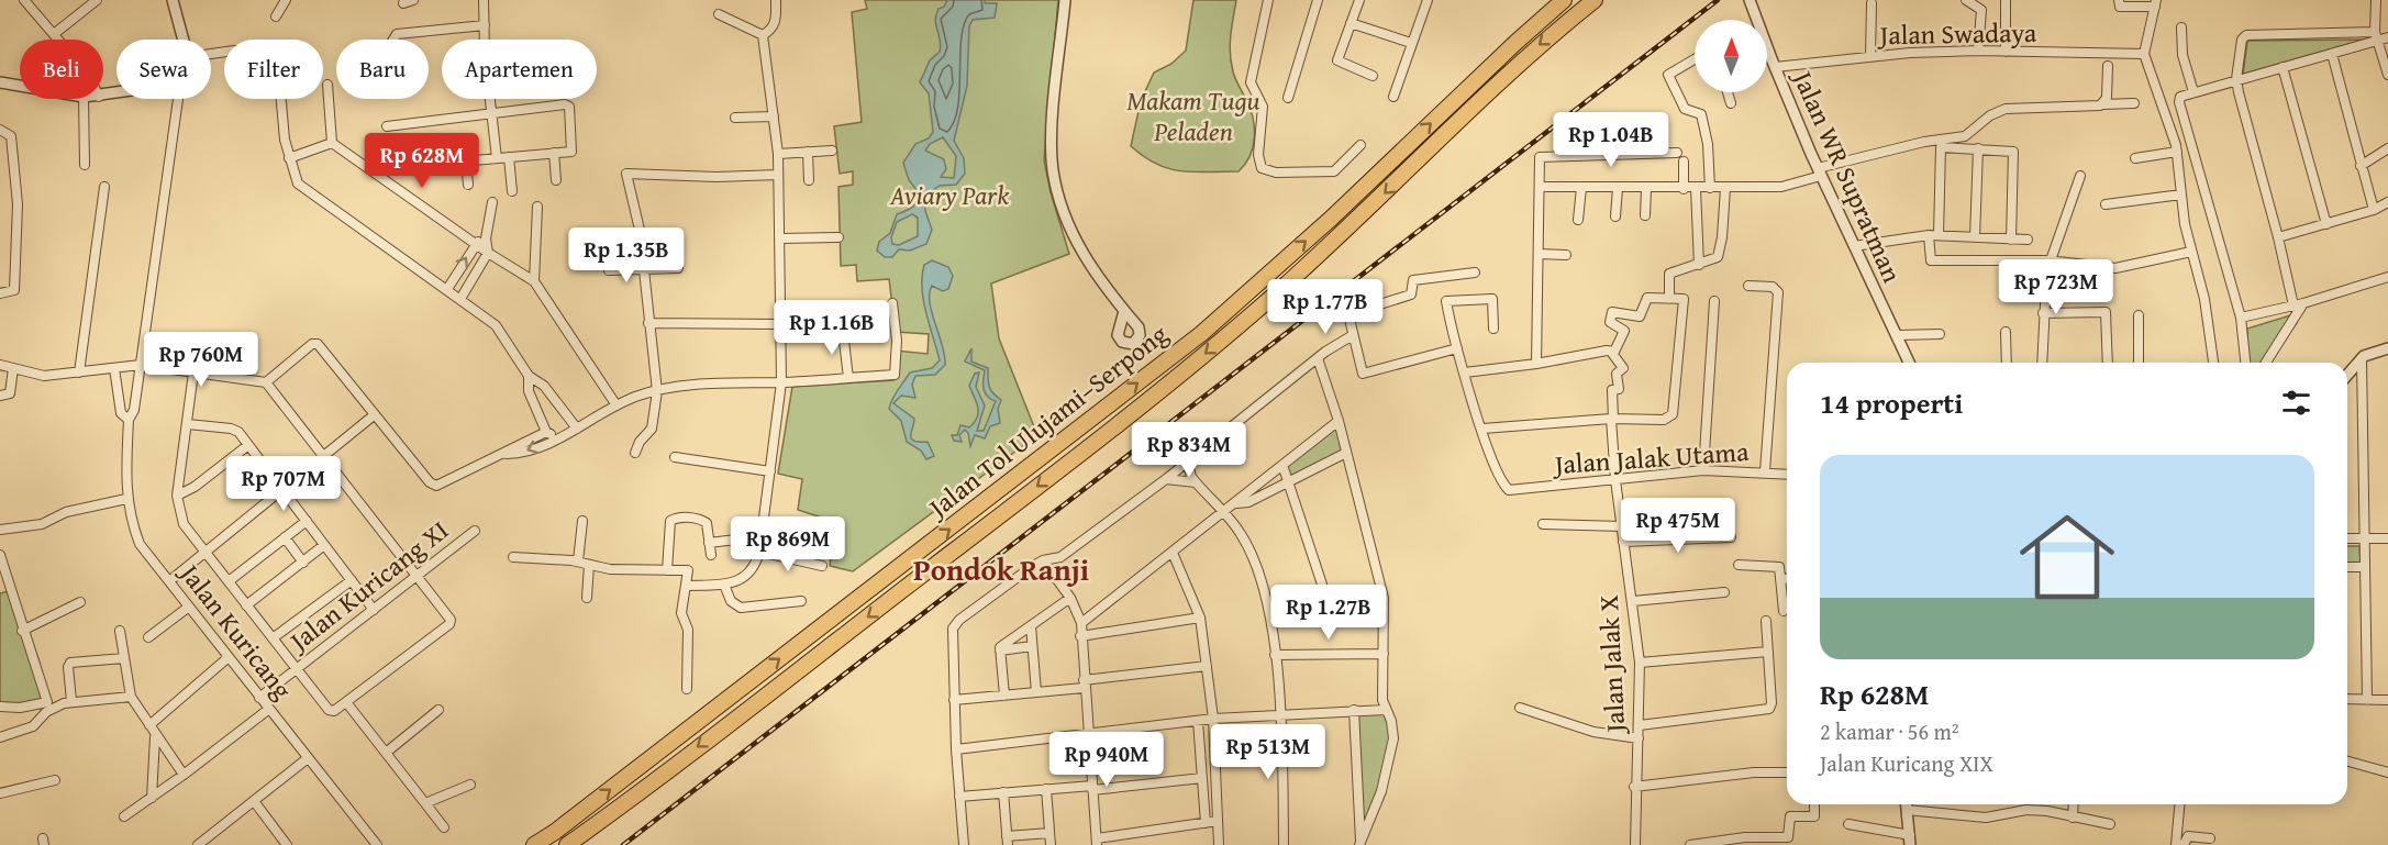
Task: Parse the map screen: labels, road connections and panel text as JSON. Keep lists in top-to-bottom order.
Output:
{
  "streets": {
    "highway": ["Jalan Tol Ulujami–Serpong"],
    "street": [
      "Jalan Swadaya",
      "Jalan WR Supratman",
      "Jalan Jalak Utama",
      "Jalan Kuricang XI",
      "Jalan Kuricang",
      "Jalan Jalak X"
    ]
  },
  "crossings": [
    ["Jalan Swadaya", "Jalan WR Supratman"],
    ["Jalan Jalak Utama", "Jalan Jalak X"],
    ["Jalan Kuricang XI", "Jalan Kuricang"]
  ],
  "districts": ["Pondok Ranji"],
  "parks": ["Makam Tugu Peladen", "Aviary Park"],
  "north": "top",
  "page": {
    "chip": [
      "Beli",
      "Sewa",
      "Filter",
      "Baru",
      "Apartemen"
    ],
    "price": [
      "Rp 1.04B",
      "Rp 628M",
      "Rp 1.35B",
      "Rp 723M",
      "Rp 1.77B",
      "Rp 1.16B",
      "Rp 760M",
      "Rp 834M",
      "Rp 707M",
      "Rp 475M",
      "Rp 869M",
      "Rp 1.27B",
      "Rp 513M",
      "Rp 940M"
    ],
    "heading": "14 properti",
    "list": [
      {
        "name": "Rp 628M",
        "note": "2 kamar · 56 m² · Jalan Kuricang XIX"
      }
    ]
  }
}
